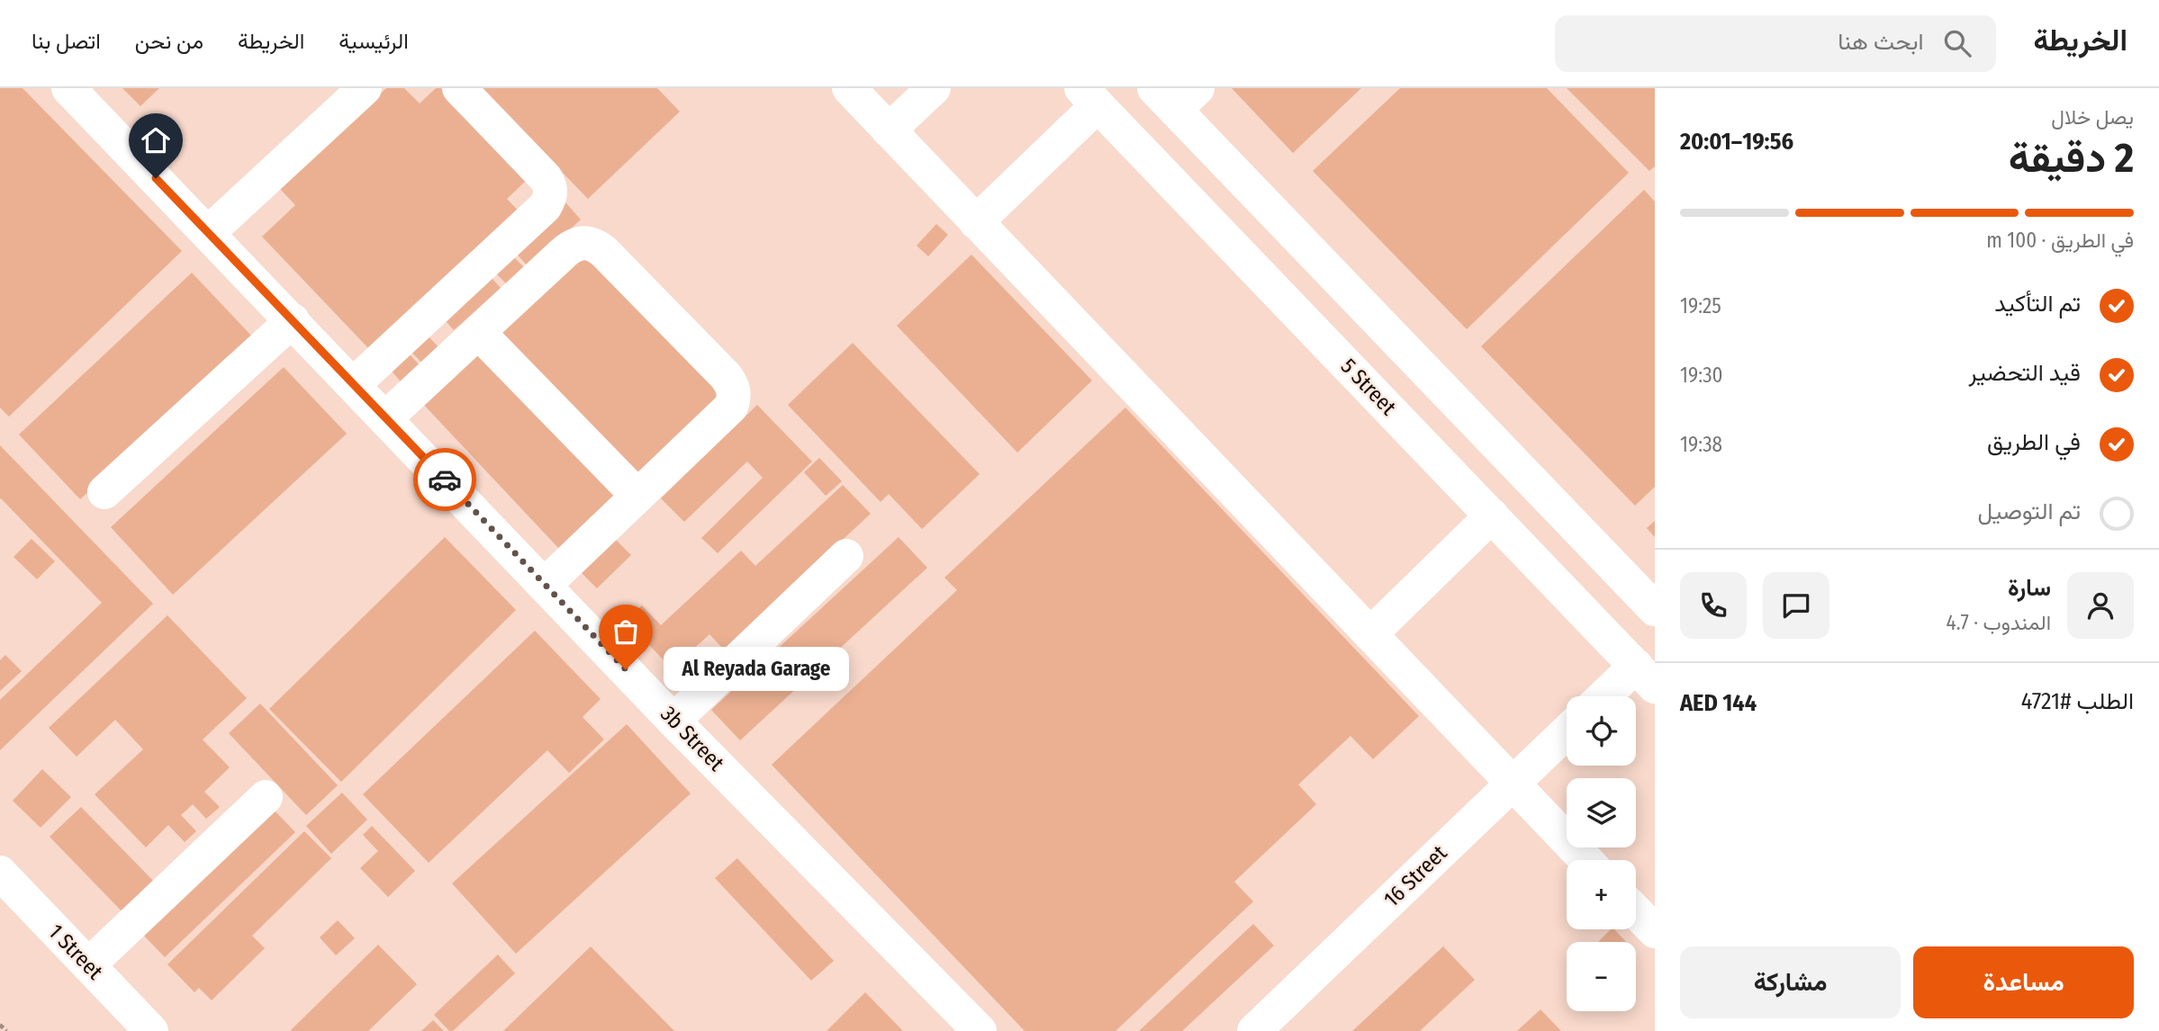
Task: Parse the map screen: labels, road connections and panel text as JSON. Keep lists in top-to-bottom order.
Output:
{
  "streets": {
    "street": [
      "5 Street",
      "3b Street",
      "16 Street",
      "1 Street"
    ]
  },
  "places": ["Al Reyada Garage"],
  "page": {
    "header": "الخريطة",
    "search": "ابحث هنا",
    "nav": [
      "الرئيسية",
      "الخريطة",
      "من نحن",
      "اتصل بنا"
    ],
    "heading": ["2 دقيقة", "يصل خلال", "19:56–20:01"],
    "panel": [
      "سارة",
      "المندوب · 4.7",
      "الطلب #4721",
      "AED 144"
    ],
    "bar": "في الطريق · 100 m",
    "list": [
      ["تم التأكيد", "19:25"],
      ["قيد التحضير", "19:30"],
      ["في الطريق", "19:38"],
      "تم التوصيل"
    ],
    "bubble": "Al Reyada Garage",
    "map_buttons": ["+", "−"],
    "buttons": ["مساعدة", "مشاركة"]
  }
}
